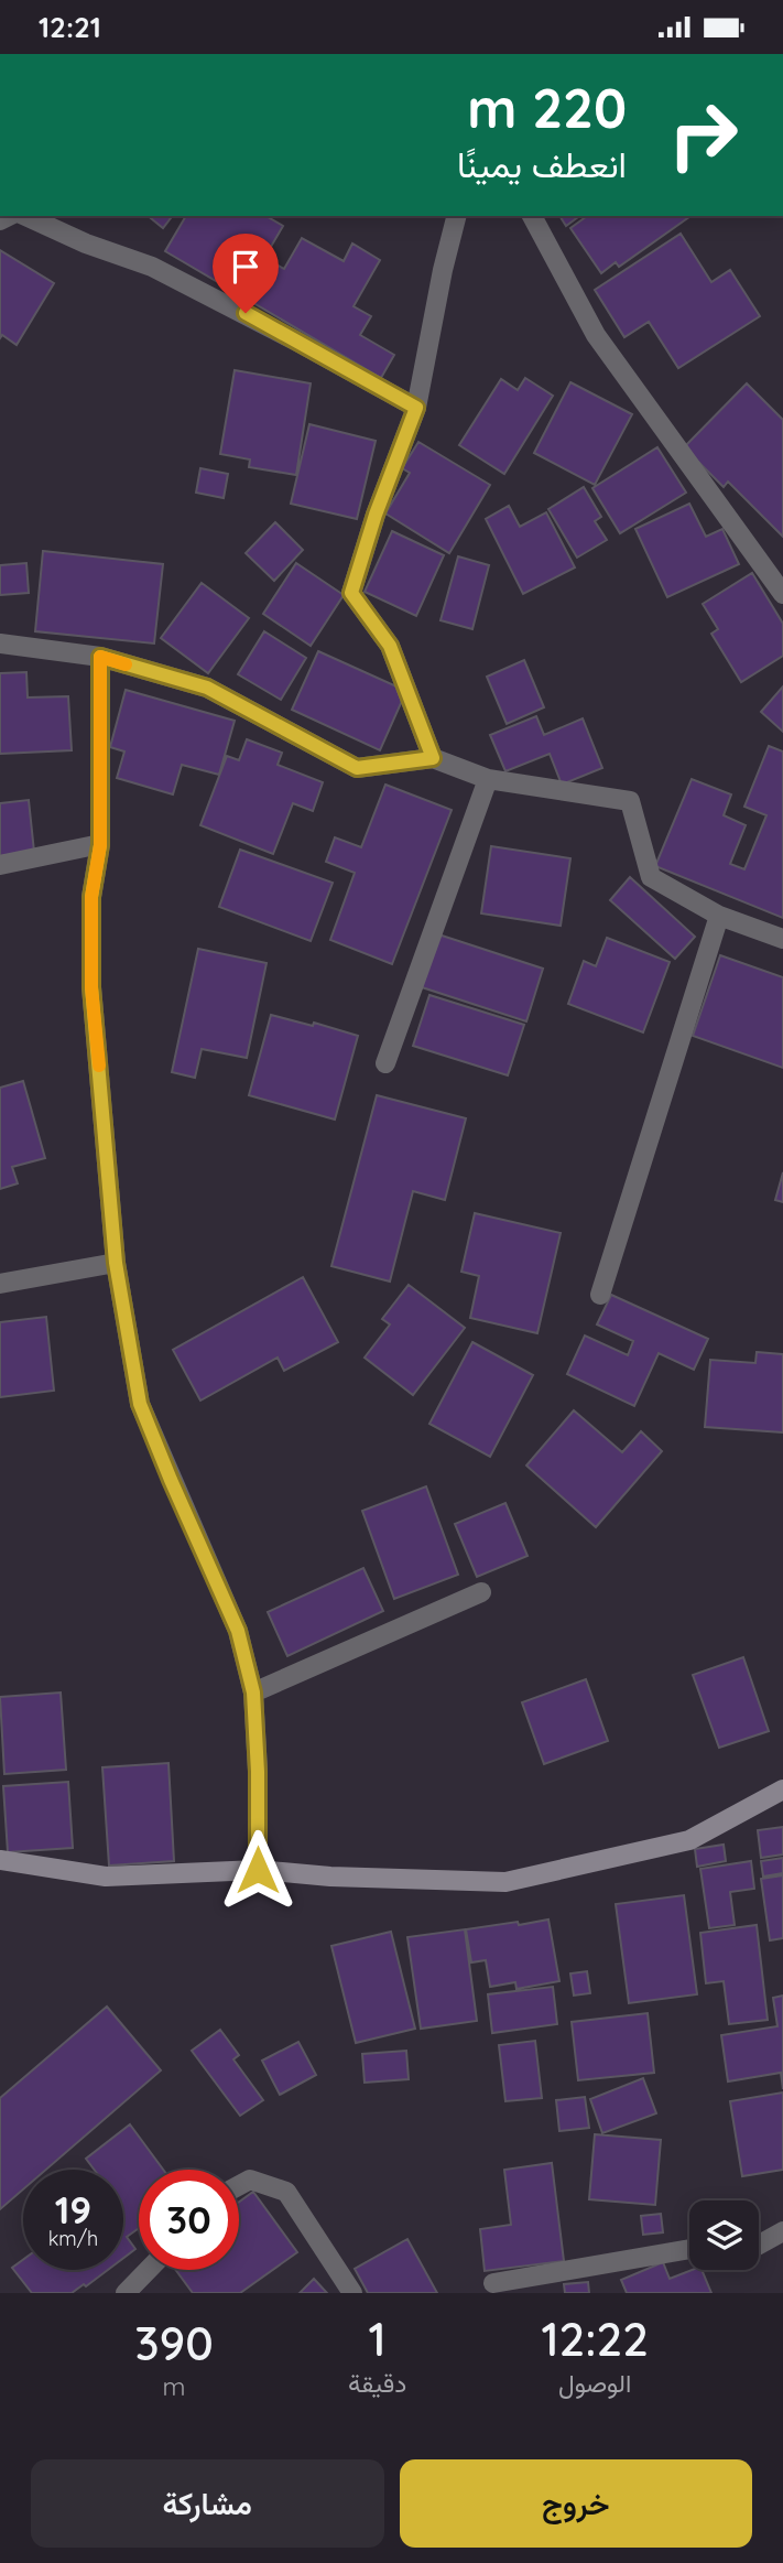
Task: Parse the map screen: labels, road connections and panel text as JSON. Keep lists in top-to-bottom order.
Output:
{
  "page": {
    "status": "12:21",
    "turn": ["220 m", "انعطف يمينًا"],
    "speed": "19 km/h",
    "limit": "30",
    "eta": [
      "12:22",
      "الوصول",
      "1",
      "دقيقة",
      "390",
      "m"
    ],
    "buttons": ["خروج", "مشاركة"]
  }
}
